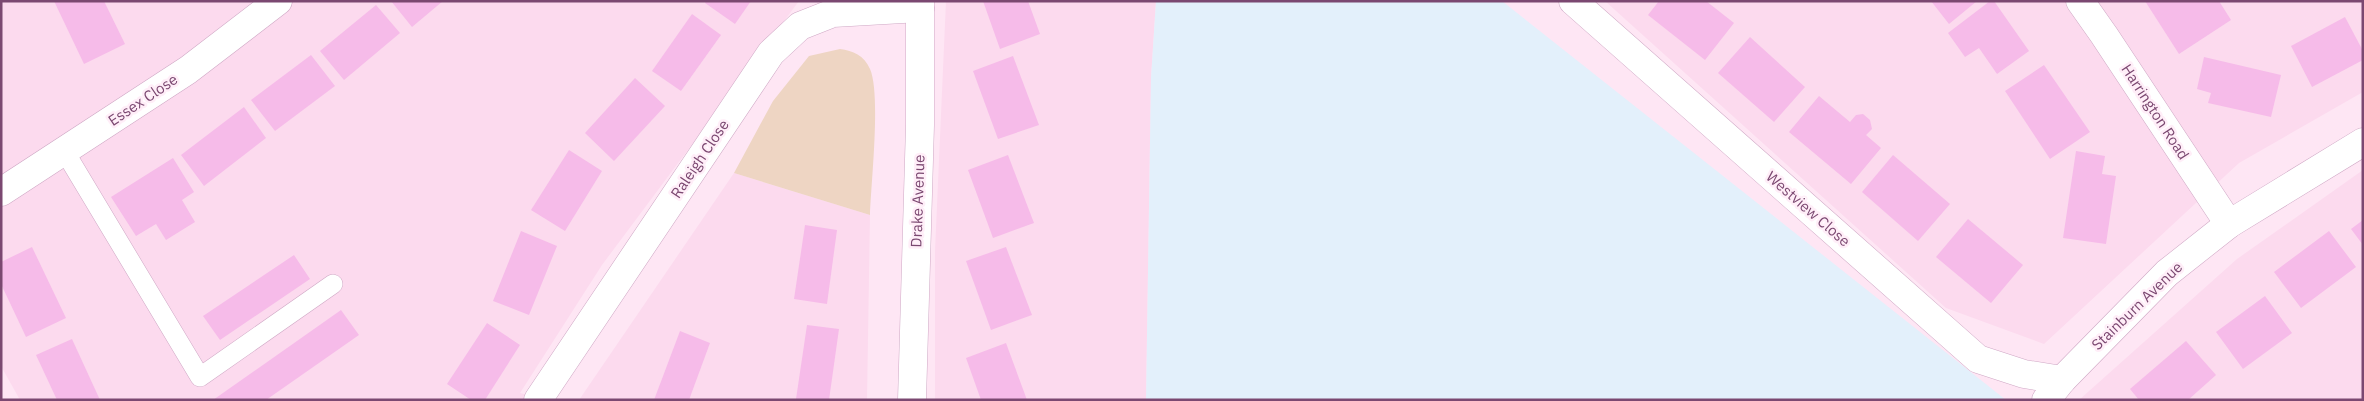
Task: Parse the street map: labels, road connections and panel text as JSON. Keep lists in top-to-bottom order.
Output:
{
  "streets": {
    "street": [
      "Essex Close",
      "Harrington Road",
      "Raleigh Close",
      "Drake Avenue",
      "Westview Close",
      "Stainburn Avenue"
    ]
  },
  "crossings": [
    ["Harrington Road", "Stainburn Avenue"],
    ["Raleigh Close", "Drake Avenue"],
    ["Westview Close", "Stainburn Avenue"]
  ]
}
